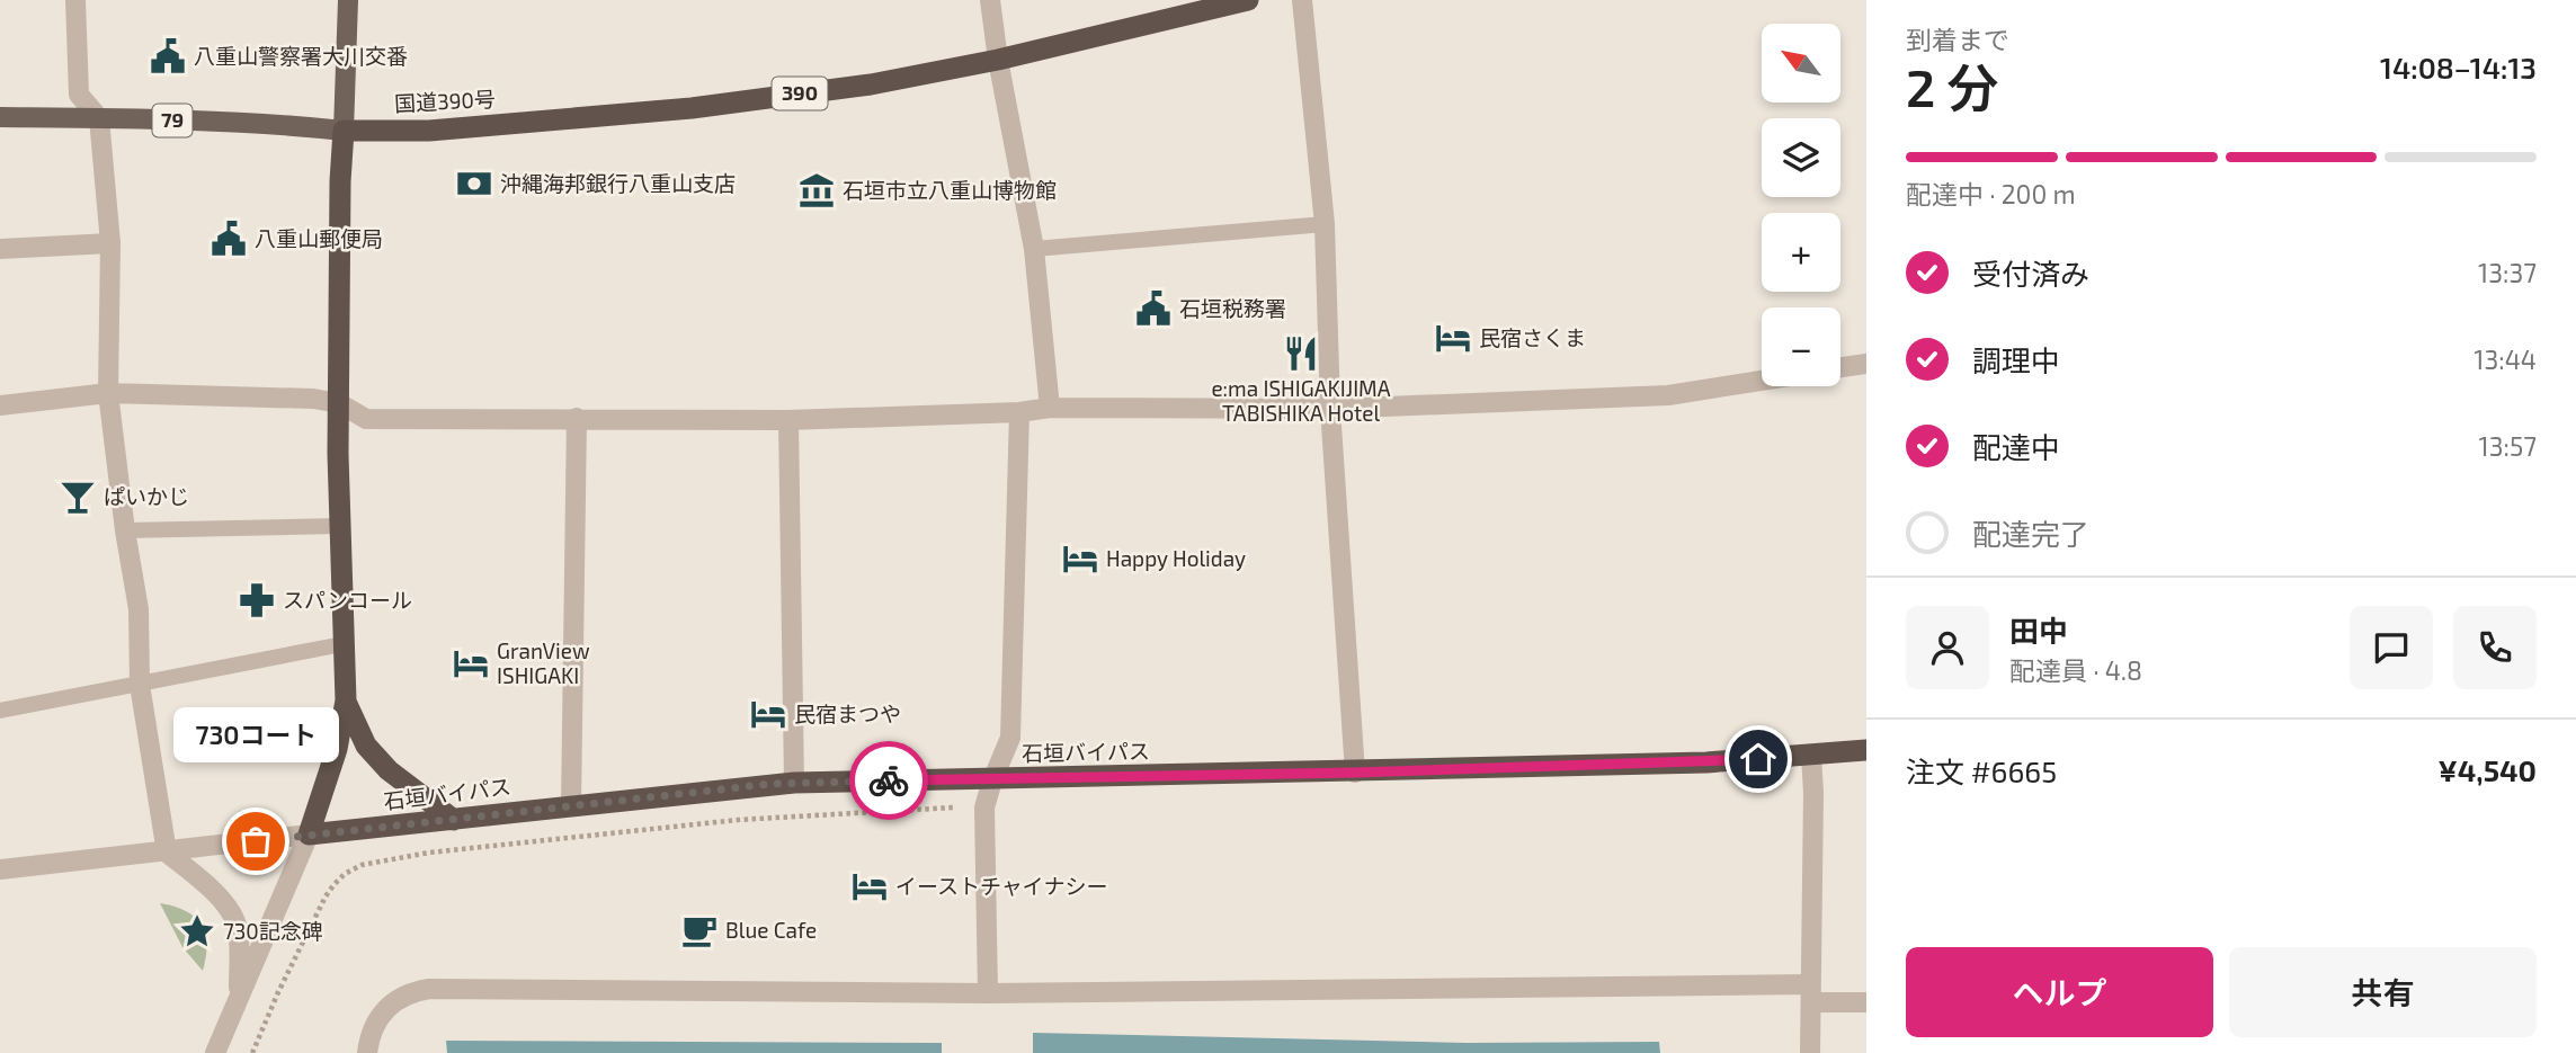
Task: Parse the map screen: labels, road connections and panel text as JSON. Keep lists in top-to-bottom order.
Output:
{
  "streets": {
    "highway": ["390", "国道390号", "石垣バイパス"],
    "main road": ["79"]
  },
  "crossings": [
    ["国道390号", "79"]
  ],
  "places": {
    "public building": ["八重山警察署大川交番", "八重山郵便局", "石垣税務署"],
    "bank": ["沖縄海邦銀行八重山支店"],
    "museum": ["石垣市立八重山博物館"],
    "hotel": [
      "民宿さくま",
      "Happy Holiday",
      "GranView ISHIGAKI",
      "民宿まつや",
      "イーストチャイナシー"
    ],
    "restaurant": ["e:ma ISHIGAKIJIMA TABISHIKA Hotel"],
    "bar": ["ぱいかじ"],
    "pharmacy": ["スパンコール"],
    "other": ["730コート"],
    "cafe": ["Blue Cafe"],
    "place": ["730記念碑"]
  },
  "north": "top left",
  "page": {
    "heading": ["2 分", "到着まで", "14:08–14:13"],
    "panel": [
      "田中",
      "配達員 · 4.8",
      "注文 #6665",
      "¥4,540"
    ],
    "map_buttons": ["+", "−"],
    "bar": "配達中 · 200 m",
    "list": [
      ["受付済み", "13:37"],
      ["調理中", "13:44"],
      ["配達中", "13:57"],
      "配達完了"
    ],
    "bubble": "730コート",
    "buttons": ["ヘルプ", "共有"]
  }
}
